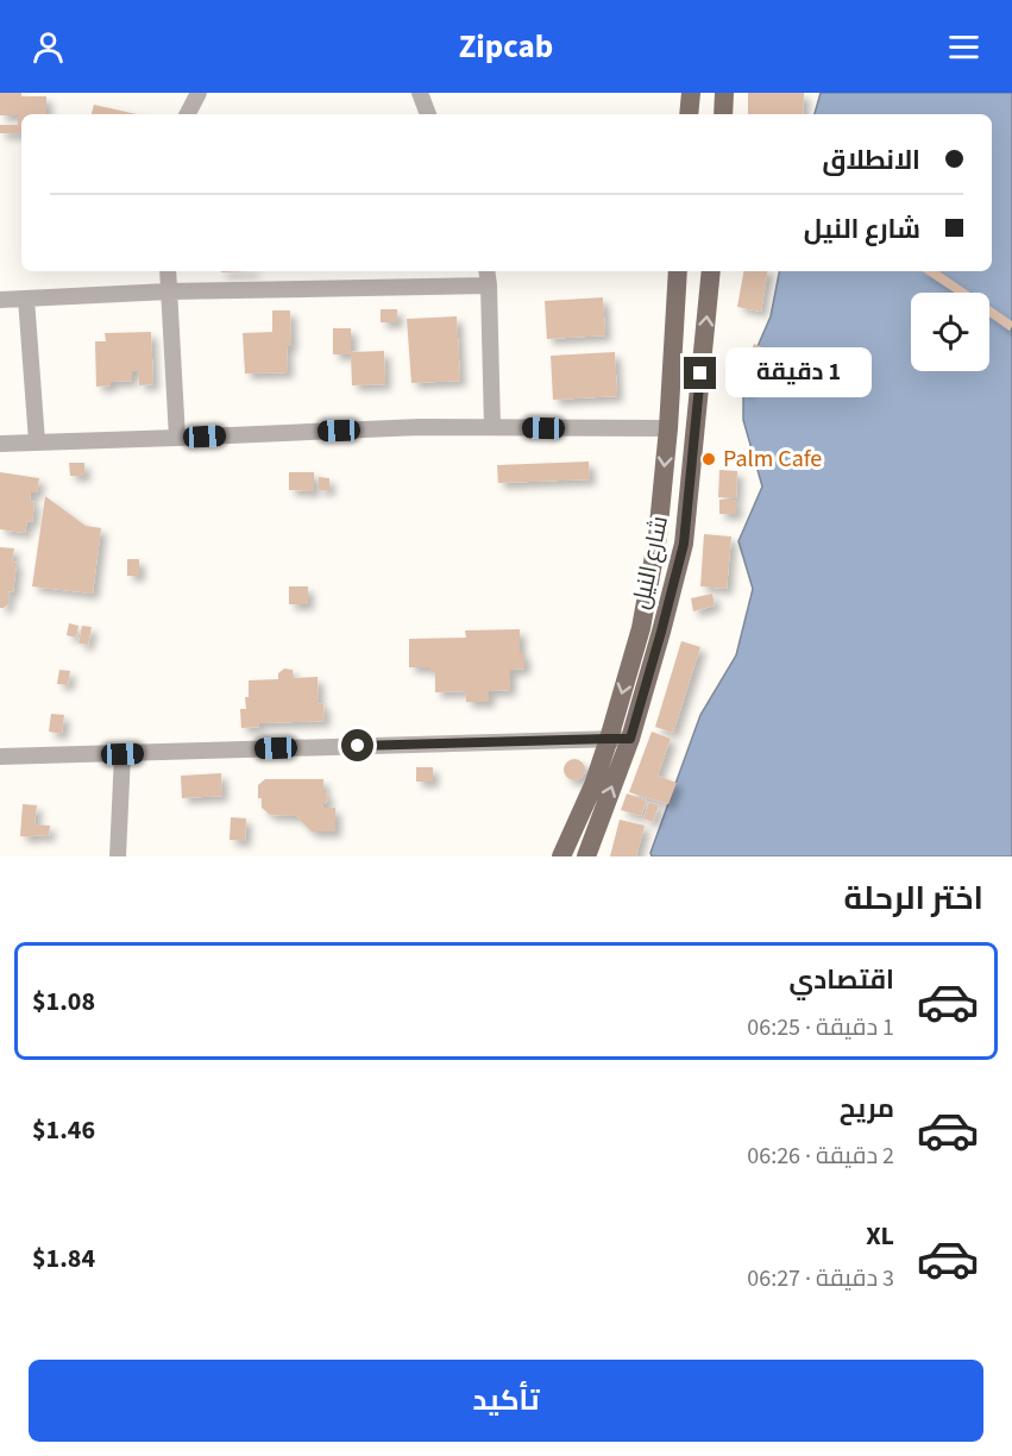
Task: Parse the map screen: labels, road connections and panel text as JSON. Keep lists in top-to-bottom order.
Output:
{
  "streets": {
    "main road": ["شارع النيل"]
  },
  "places": ["Palm Cafe"],
  "page": {
    "header": "Zipcab",
    "banner": ["الانطلاق", "شارع النيل"],
    "bubble": "1 دقيقة",
    "heading": "اختر الرحلة",
    "list": [
      {
        "name": "اقتصادي",
        "note": "1 دقيقة · 06:25",
        "value": "$1.08"
      },
      {
        "name": "مريح",
        "note": "2 دقيقة · 06:26",
        "value": "$1.46"
      },
      {
        "name": "XL",
        "note": "3 دقيقة · 06:27",
        "value": "$1.84"
      }
    ],
    "buttons": "تأكيد"
  }
}
